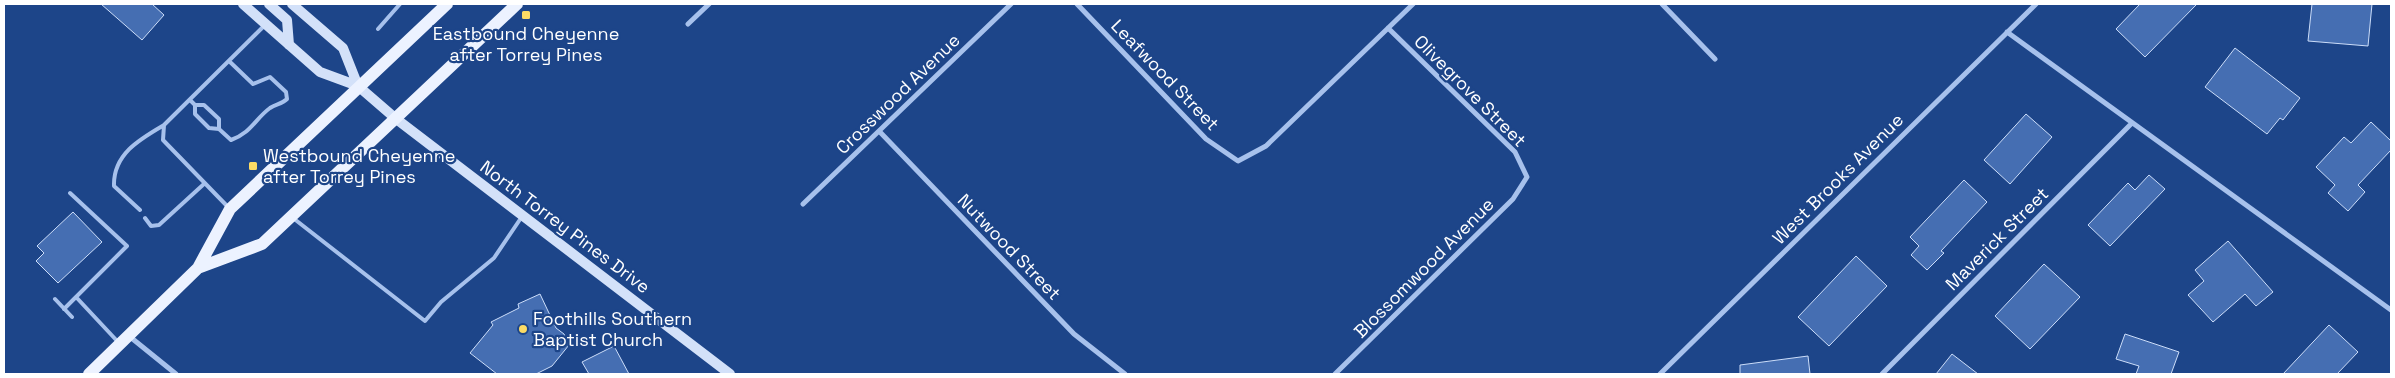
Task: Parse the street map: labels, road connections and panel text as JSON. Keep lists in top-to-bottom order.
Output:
{
  "streets": {
    "main road": ["North Torrey Pines Drive"],
    "street": [
      "Leafwood Street",
      "Olivegrove Street",
      "Crosswood Avenue",
      "West Brooks Avenue",
      "Maverick Street",
      "Nutwood Street",
      "Blossomwood Avenue"
    ]
  },
  "crossings": [
    ["Leafwood Street", "Olivegrove Street"],
    ["Olivegrove Street", "Blossomwood Avenue"],
    ["Crosswood Avenue", "Nutwood Street"]
  ],
  "places": {
    "transit": ["Eastbound Cheyenne after Torrey Pines", "Westbound Cheyenne after Torrey Pines"],
    "other": ["Foothills Southern Baptist Church"]
  }
}
